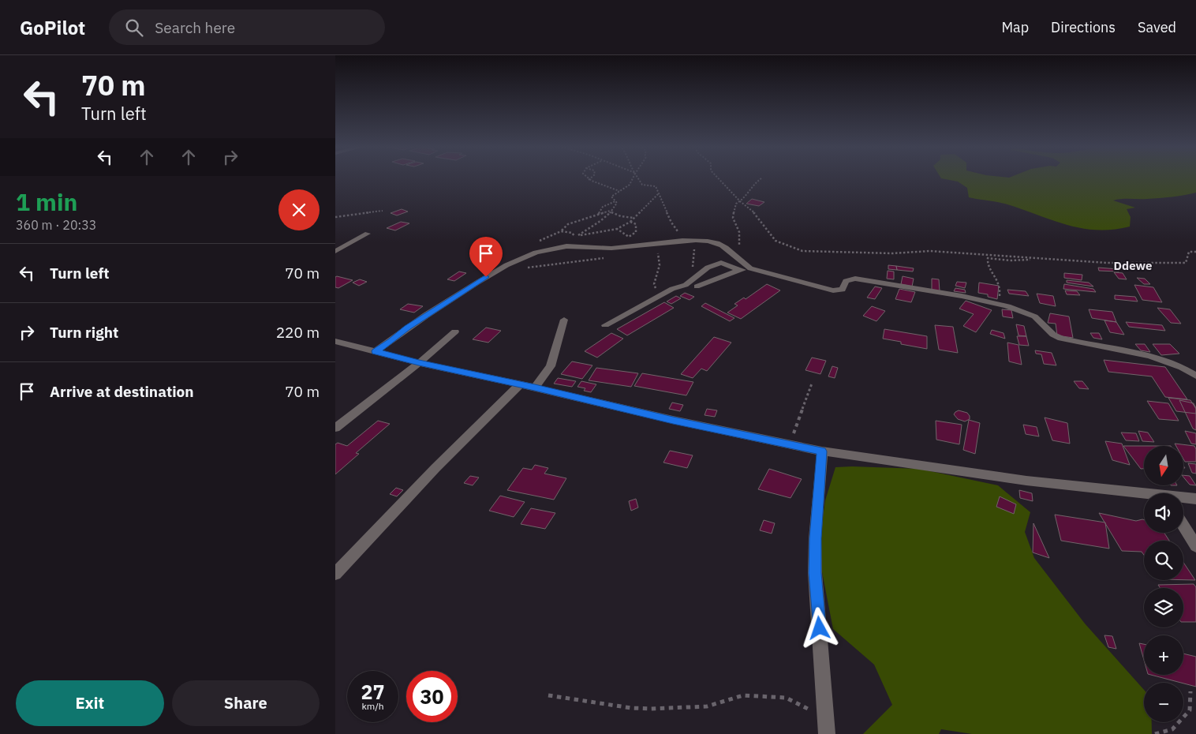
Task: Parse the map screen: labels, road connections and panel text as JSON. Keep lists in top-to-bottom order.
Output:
{
  "districts": ["Ddewe"],
  "north": "bottom",
  "page": {
    "header": "GoPilot",
    "search": "Search here",
    "nav": ["Map", "Directions", "Saved"],
    "turn": ["70 m", "Turn left"],
    "heading": ["1 min", "360 m · 20:33"],
    "list": [
      {
        "name": "Turn left",
        "value": "70 m"
      },
      {
        "name": "Turn right",
        "value": "220 m"
      },
      {
        "name": "Arrive at destination",
        "value": "70 m"
      }
    ],
    "map_buttons": ["+", "−"],
    "speed": "27 km/h",
    "limit": "30",
    "buttons": ["Exit", "Share"]
  }
}
